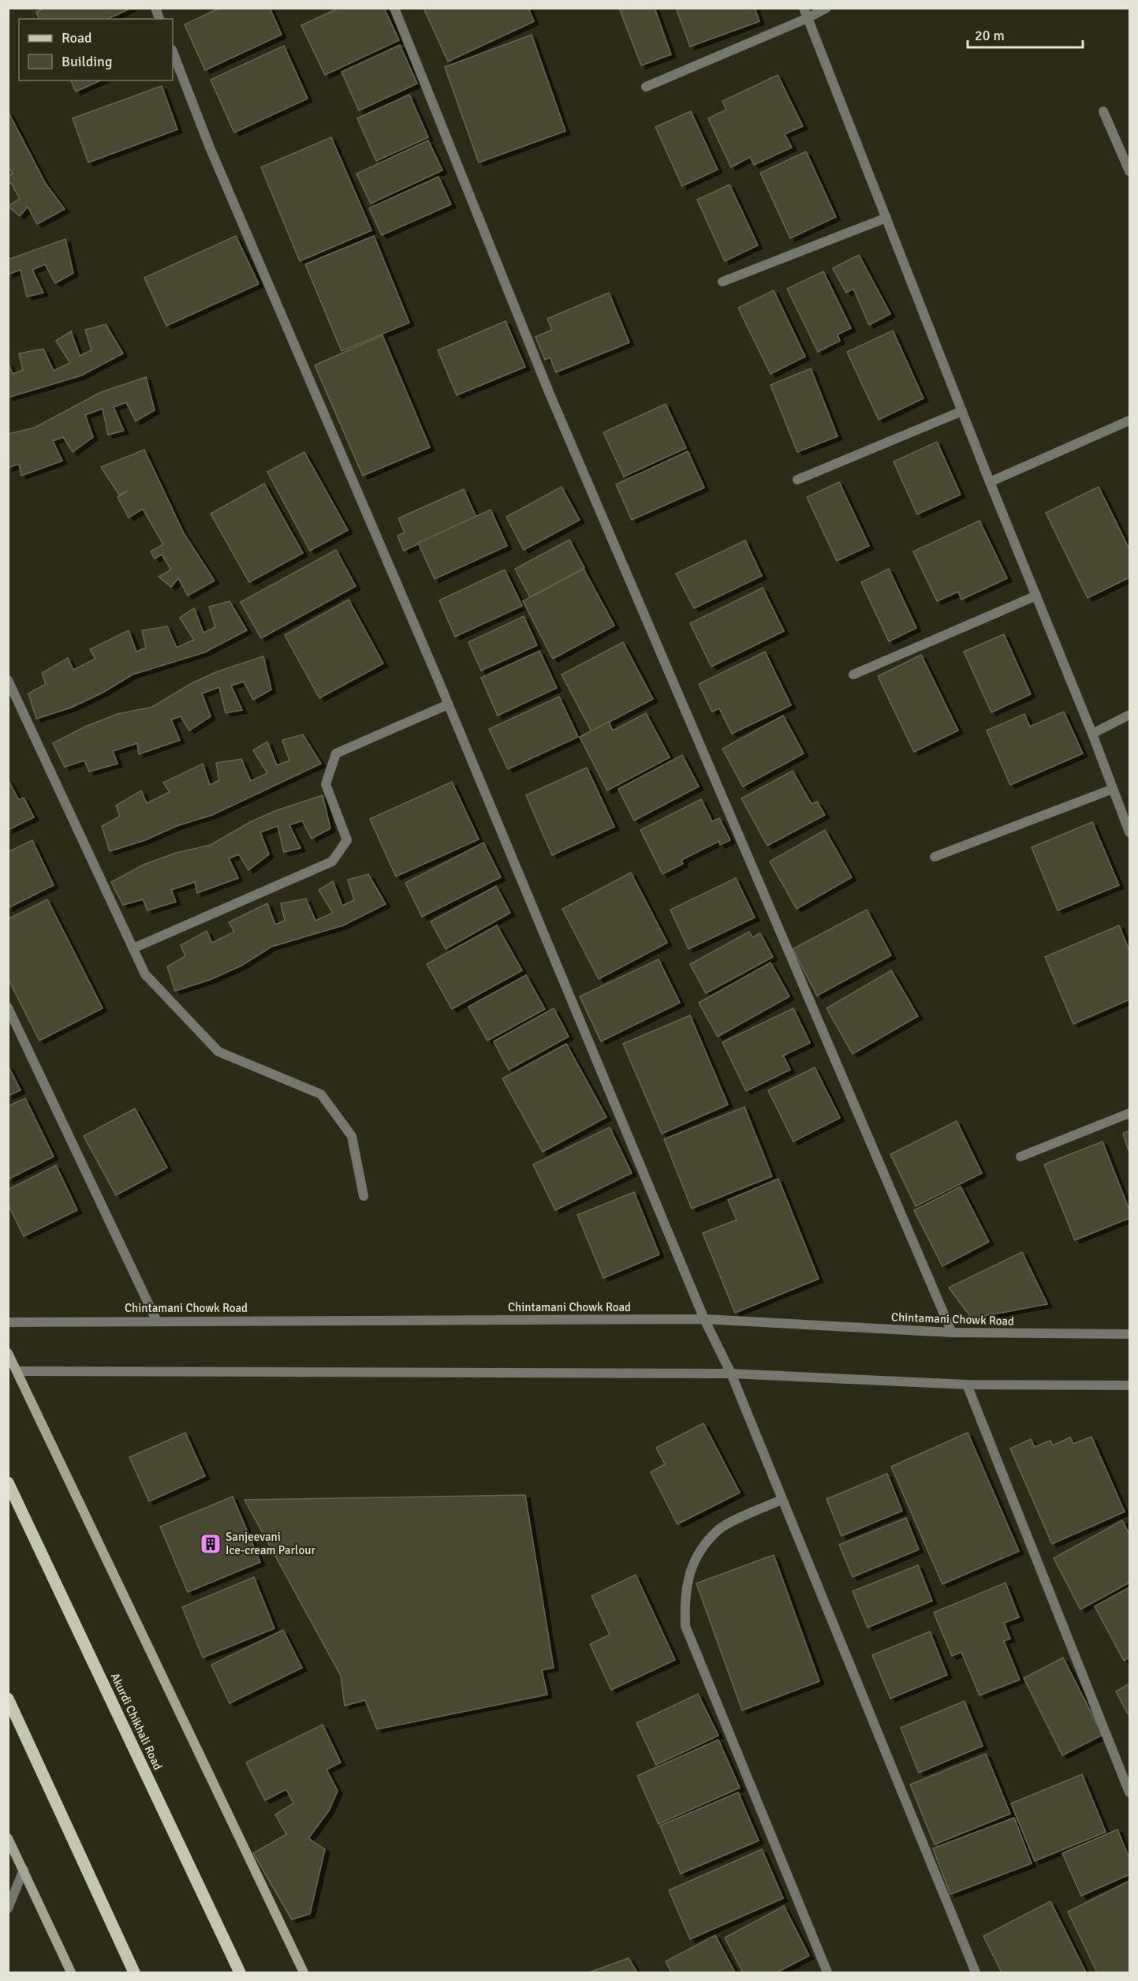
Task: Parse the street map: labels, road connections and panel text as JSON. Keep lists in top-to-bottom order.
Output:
{
  "streets": {
    "main road": ["Akurdi Chikhali Road"],
    "street": ["Chintamani Chowk Road"]
  },
  "places": {
    "building": ["Sanjeevani Ice-cream Parlour"]
  },
  "legend": ["Road", "Building"],
  "scale_bar": "20 m"
}
